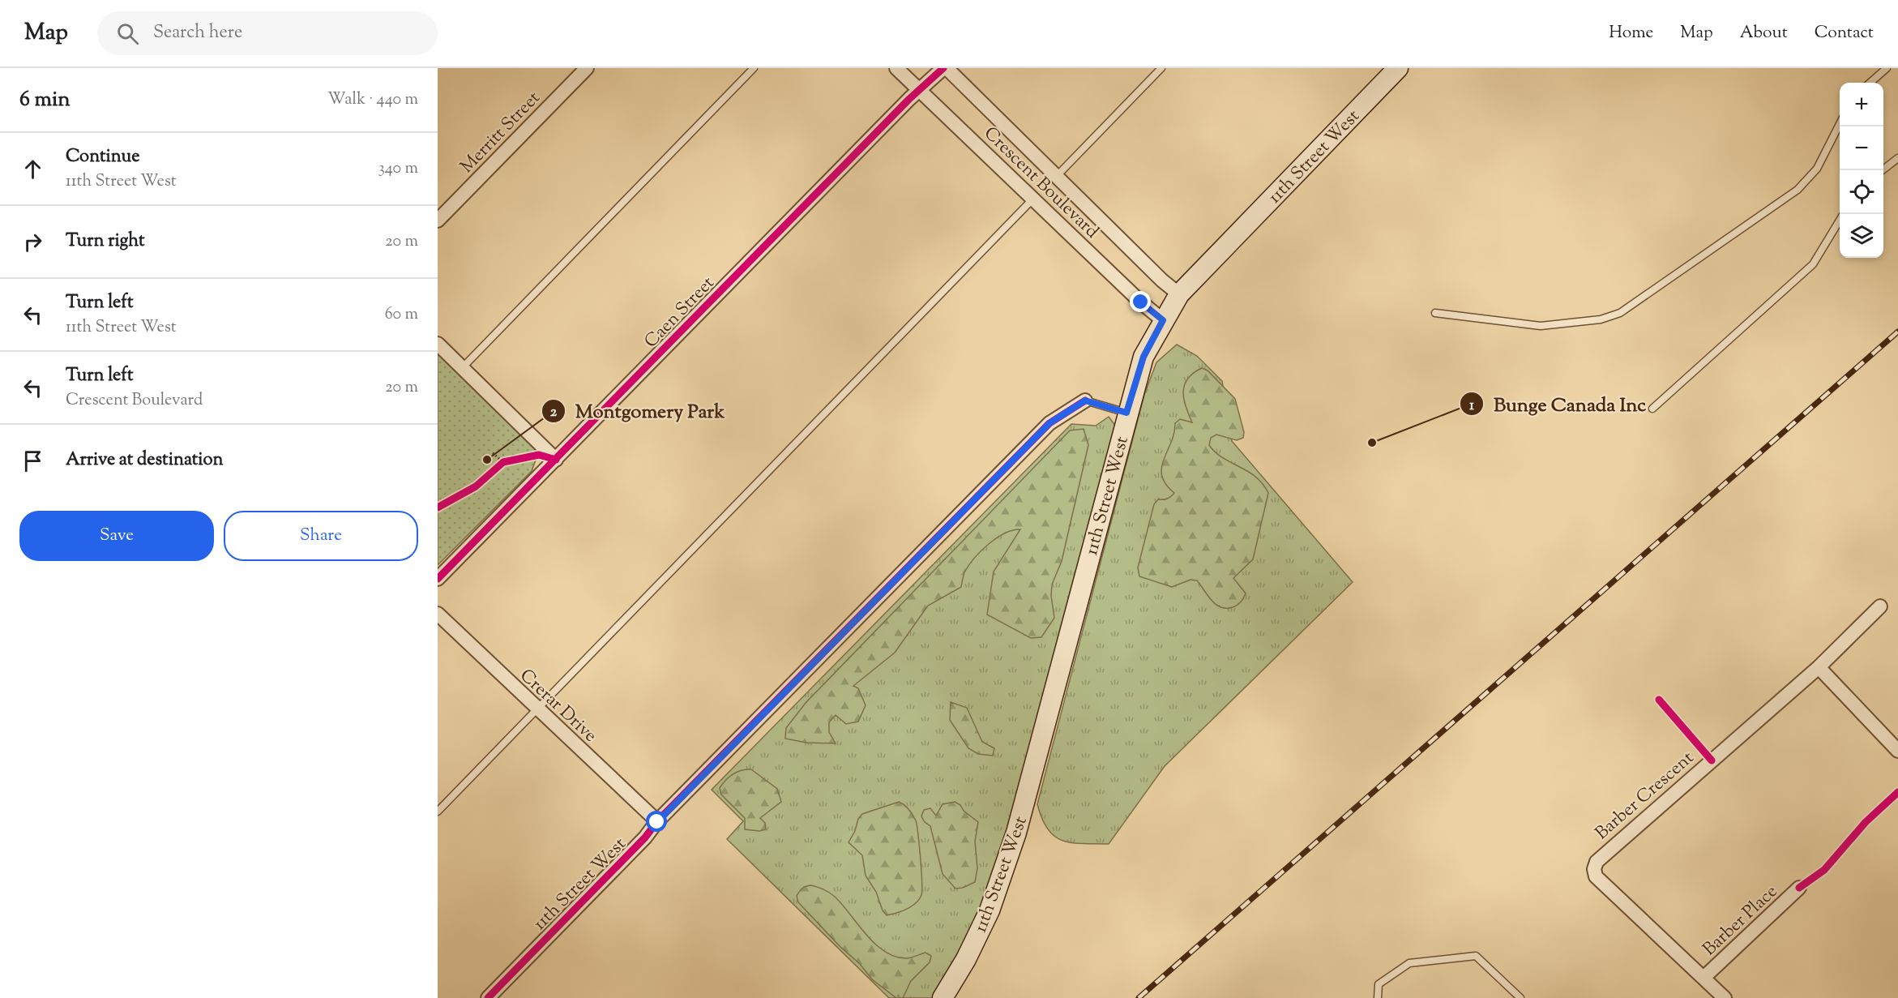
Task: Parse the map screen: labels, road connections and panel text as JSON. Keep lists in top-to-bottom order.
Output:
{
  "streets": {
    "main road": ["11th Street West"],
    "street": [
      "Merritt Street",
      "Crescent Boulevard",
      "Caen Street",
      "Crerar Drive",
      "Barber Crescent",
      "Barber Place"
    ]
  },
  "crossings": [
    ["11th Street West", "Crescent Boulevard"],
    ["11th Street West", "Crerar Drive"],
    ["Crescent Boulevard", "Caen Street"],
    ["Barber Crescent", "Barber Place"]
  ],
  "places": ["Bunge Canada Inc", "Montgomery Park"],
  "page": {
    "header": "Map",
    "search": "Search here",
    "nav": [
      "Home",
      "Map",
      "About",
      "Contact"
    ],
    "heading": ["6 min", "Walk · 440 m"],
    "map_buttons": ["+", "−"],
    "list": [
      ["Continue", "11th Street West", "340 m"],
      ["Turn right", "20 m"],
      ["Turn left", "11th Street West", "60 m"],
      ["Turn left", "Crescent Boulevard", "20 m"],
      "Arrive at destination"
    ],
    "buttons": ["Save", "Share"]
  }
}
